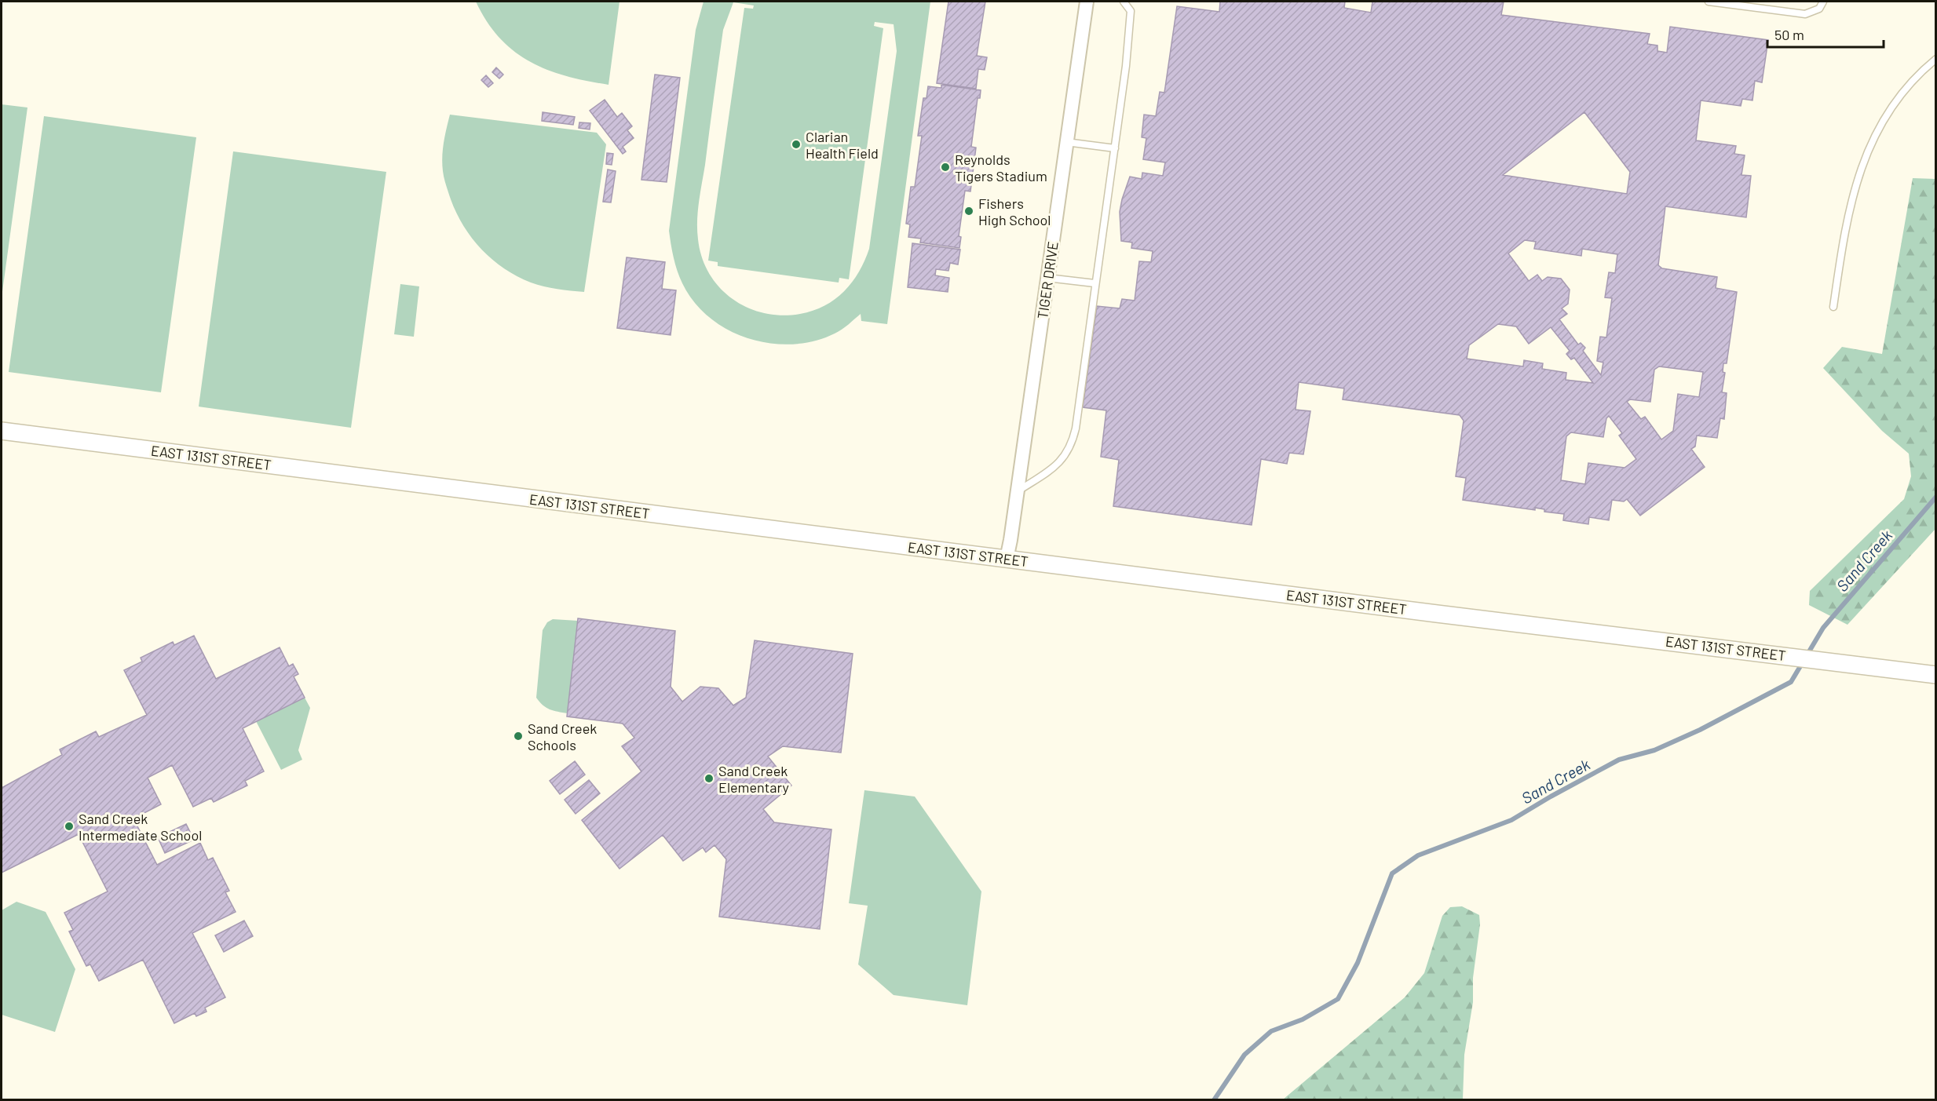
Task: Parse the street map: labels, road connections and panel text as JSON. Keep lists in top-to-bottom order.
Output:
{
  "streets": {
    "street": ["TIGER DRIVE", "EAST 131ST STREET"]
  },
  "crossings": [
    ["TIGER DRIVE", "EAST 131ST STREET"]
  ],
  "water": ["Sand Creek"],
  "places": [
    "Clarian Health Field",
    "Reynolds Tigers Stadium",
    "Fishers High School",
    "Sand Creek Schools",
    "Sand Creek Elementary",
    "Sand Creek Intermediate School"
  ],
  "scale_bar": "50 m"
}
